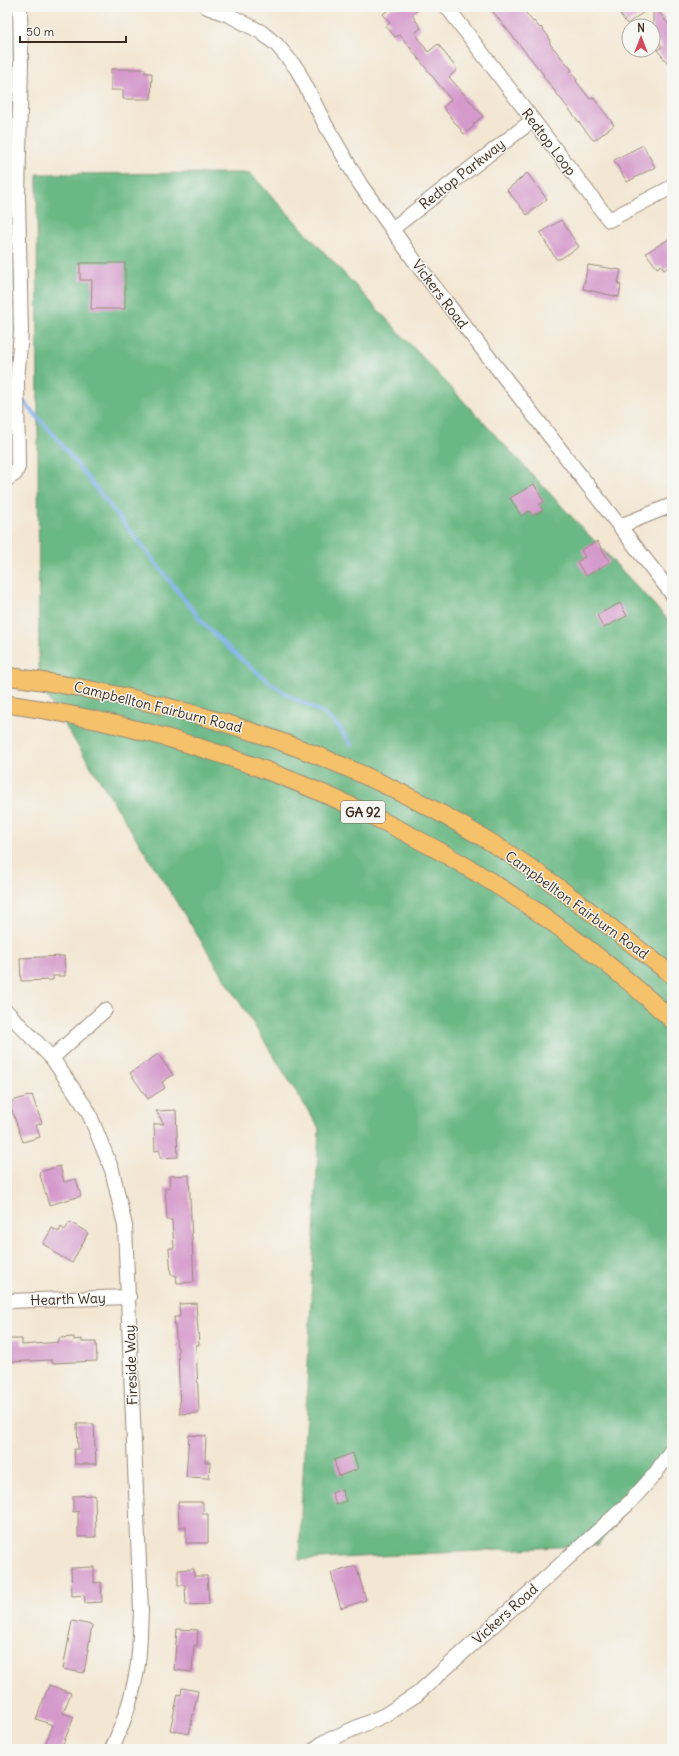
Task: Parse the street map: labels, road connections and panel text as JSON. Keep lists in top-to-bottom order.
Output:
{
  "streets": {
    "main road": ["Campbellton Fairburn Road", "GA 92"],
    "street": [
      "Redtop Loop",
      "Redtop Parkway",
      "Vickers Road",
      "Hearth Way",
      "Fireside Way"
    ]
  },
  "crossings": [
    ["Redtop Loop", "Redtop Parkway"],
    ["Redtop Parkway", "Vickers Road"],
    ["Hearth Way", "Fireside Way"]
  ],
  "scale_bar": "50 m",
  "north": "top"
}
